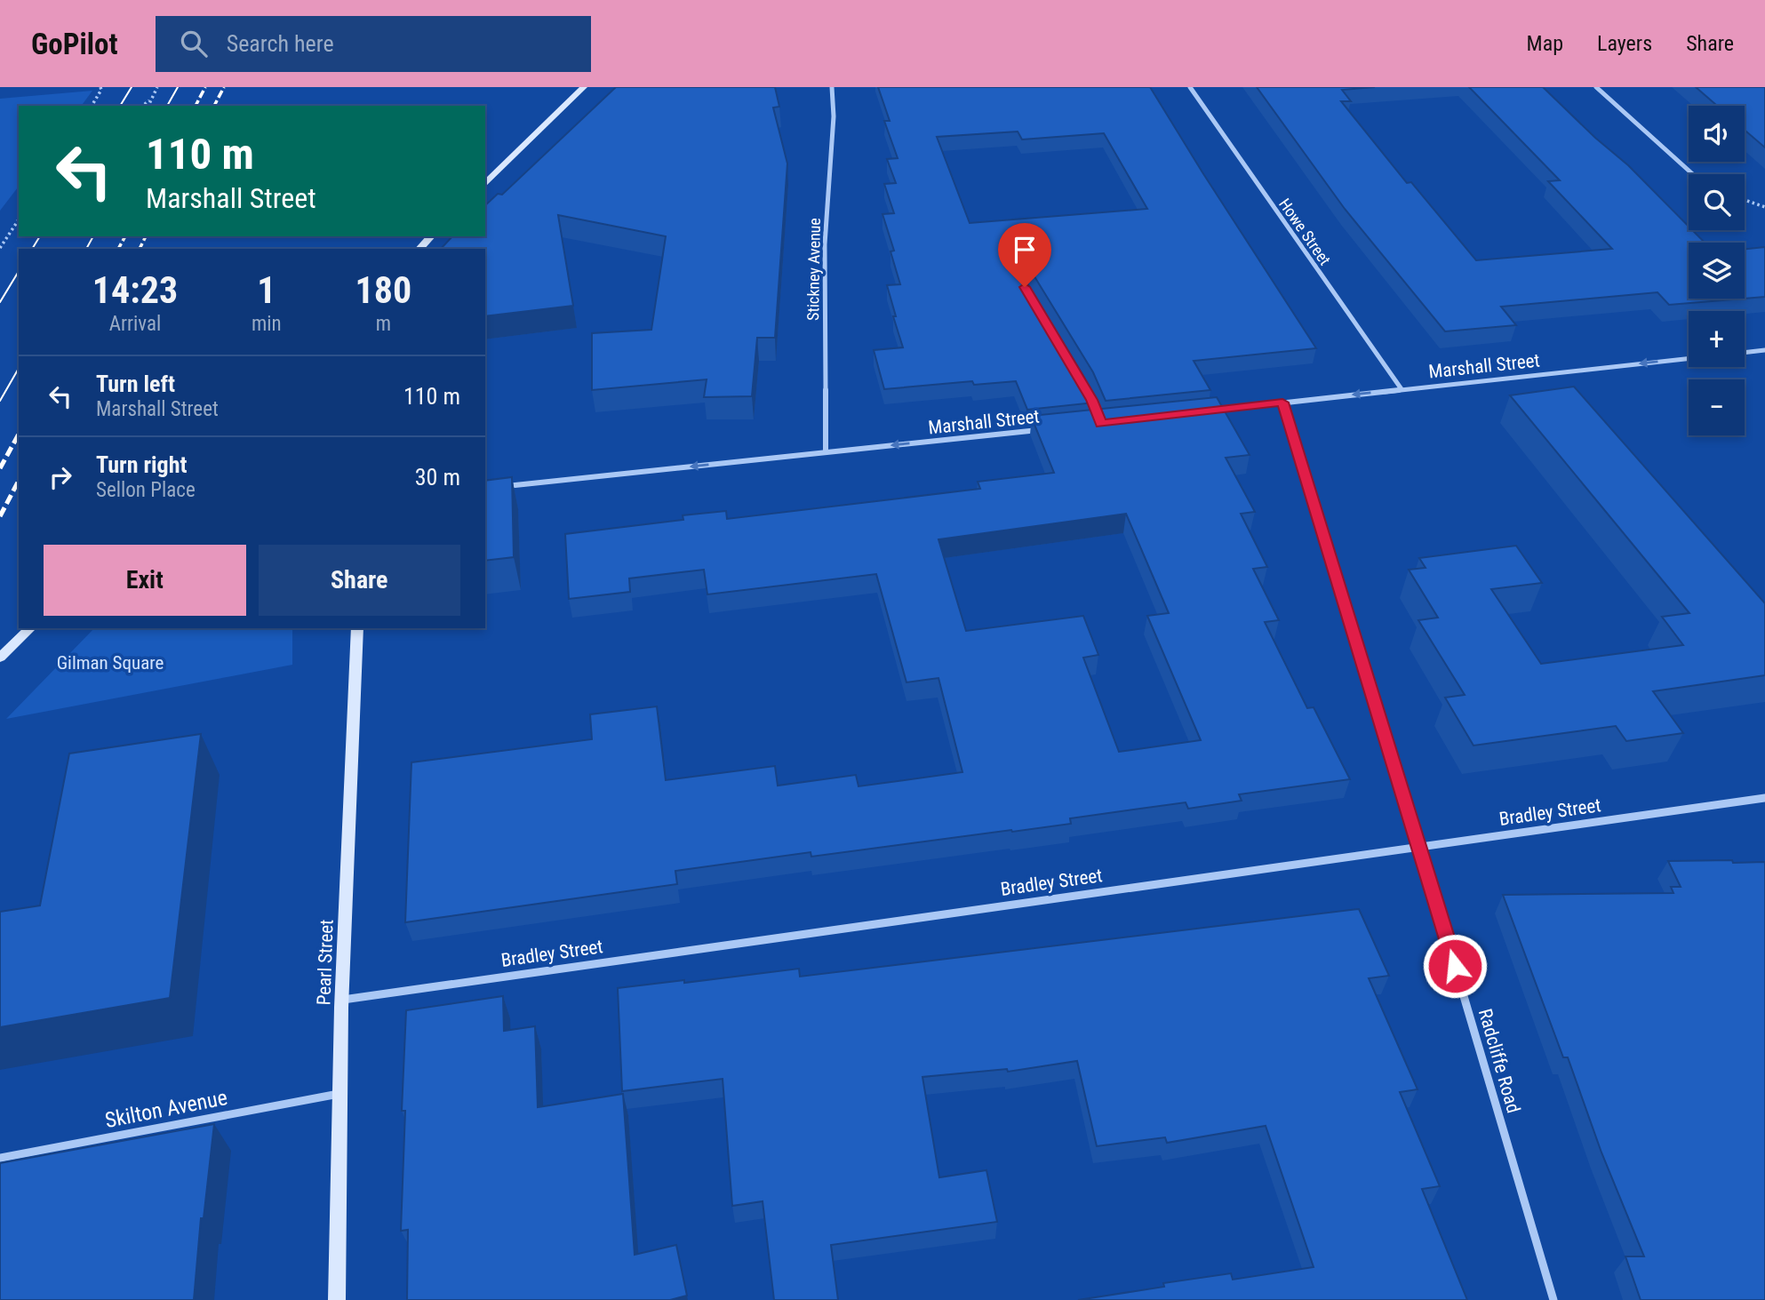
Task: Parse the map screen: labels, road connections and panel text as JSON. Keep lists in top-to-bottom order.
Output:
{
  "streets": {
    "street": [
      "Howe Street",
      "Stickney Avenue",
      "Marshall Street",
      "Bradley Street",
      "Pearl Street",
      "Radcliffe Road",
      "Skilton Avenue"
    ]
  },
  "crossings": [
    ["Howe Street", "Marshall Street"],
    ["Stickney Avenue", "Marshall Street"],
    ["Marshall Street", "Radcliffe Road"],
    ["Bradley Street", "Pearl Street"],
    ["Bradley Street", "Radcliffe Road"],
    ["Pearl Street", "Skilton Avenue"]
  ],
  "one_way": ["Marshall Street"],
  "parks": ["Gilman Square"],
  "page": {
    "header": "GoPilot",
    "search": "Search here",
    "nav": ["Map", "Layers", "Share"],
    "map_buttons": ["+", "−"],
    "turn": ["110 m", "Marshall Street"],
    "eta": [
      "14:23",
      "Arrival",
      "1",
      "min",
      "180",
      "m"
    ],
    "list": [
      {
        "name": "Turn left",
        "note": "Marshall Street",
        "value": "110 m"
      },
      {
        "name": "Turn right",
        "note": "Sellon Place",
        "value": "30 m"
      }
    ],
    "buttons": ["Exit", "Share"]
  }
}
